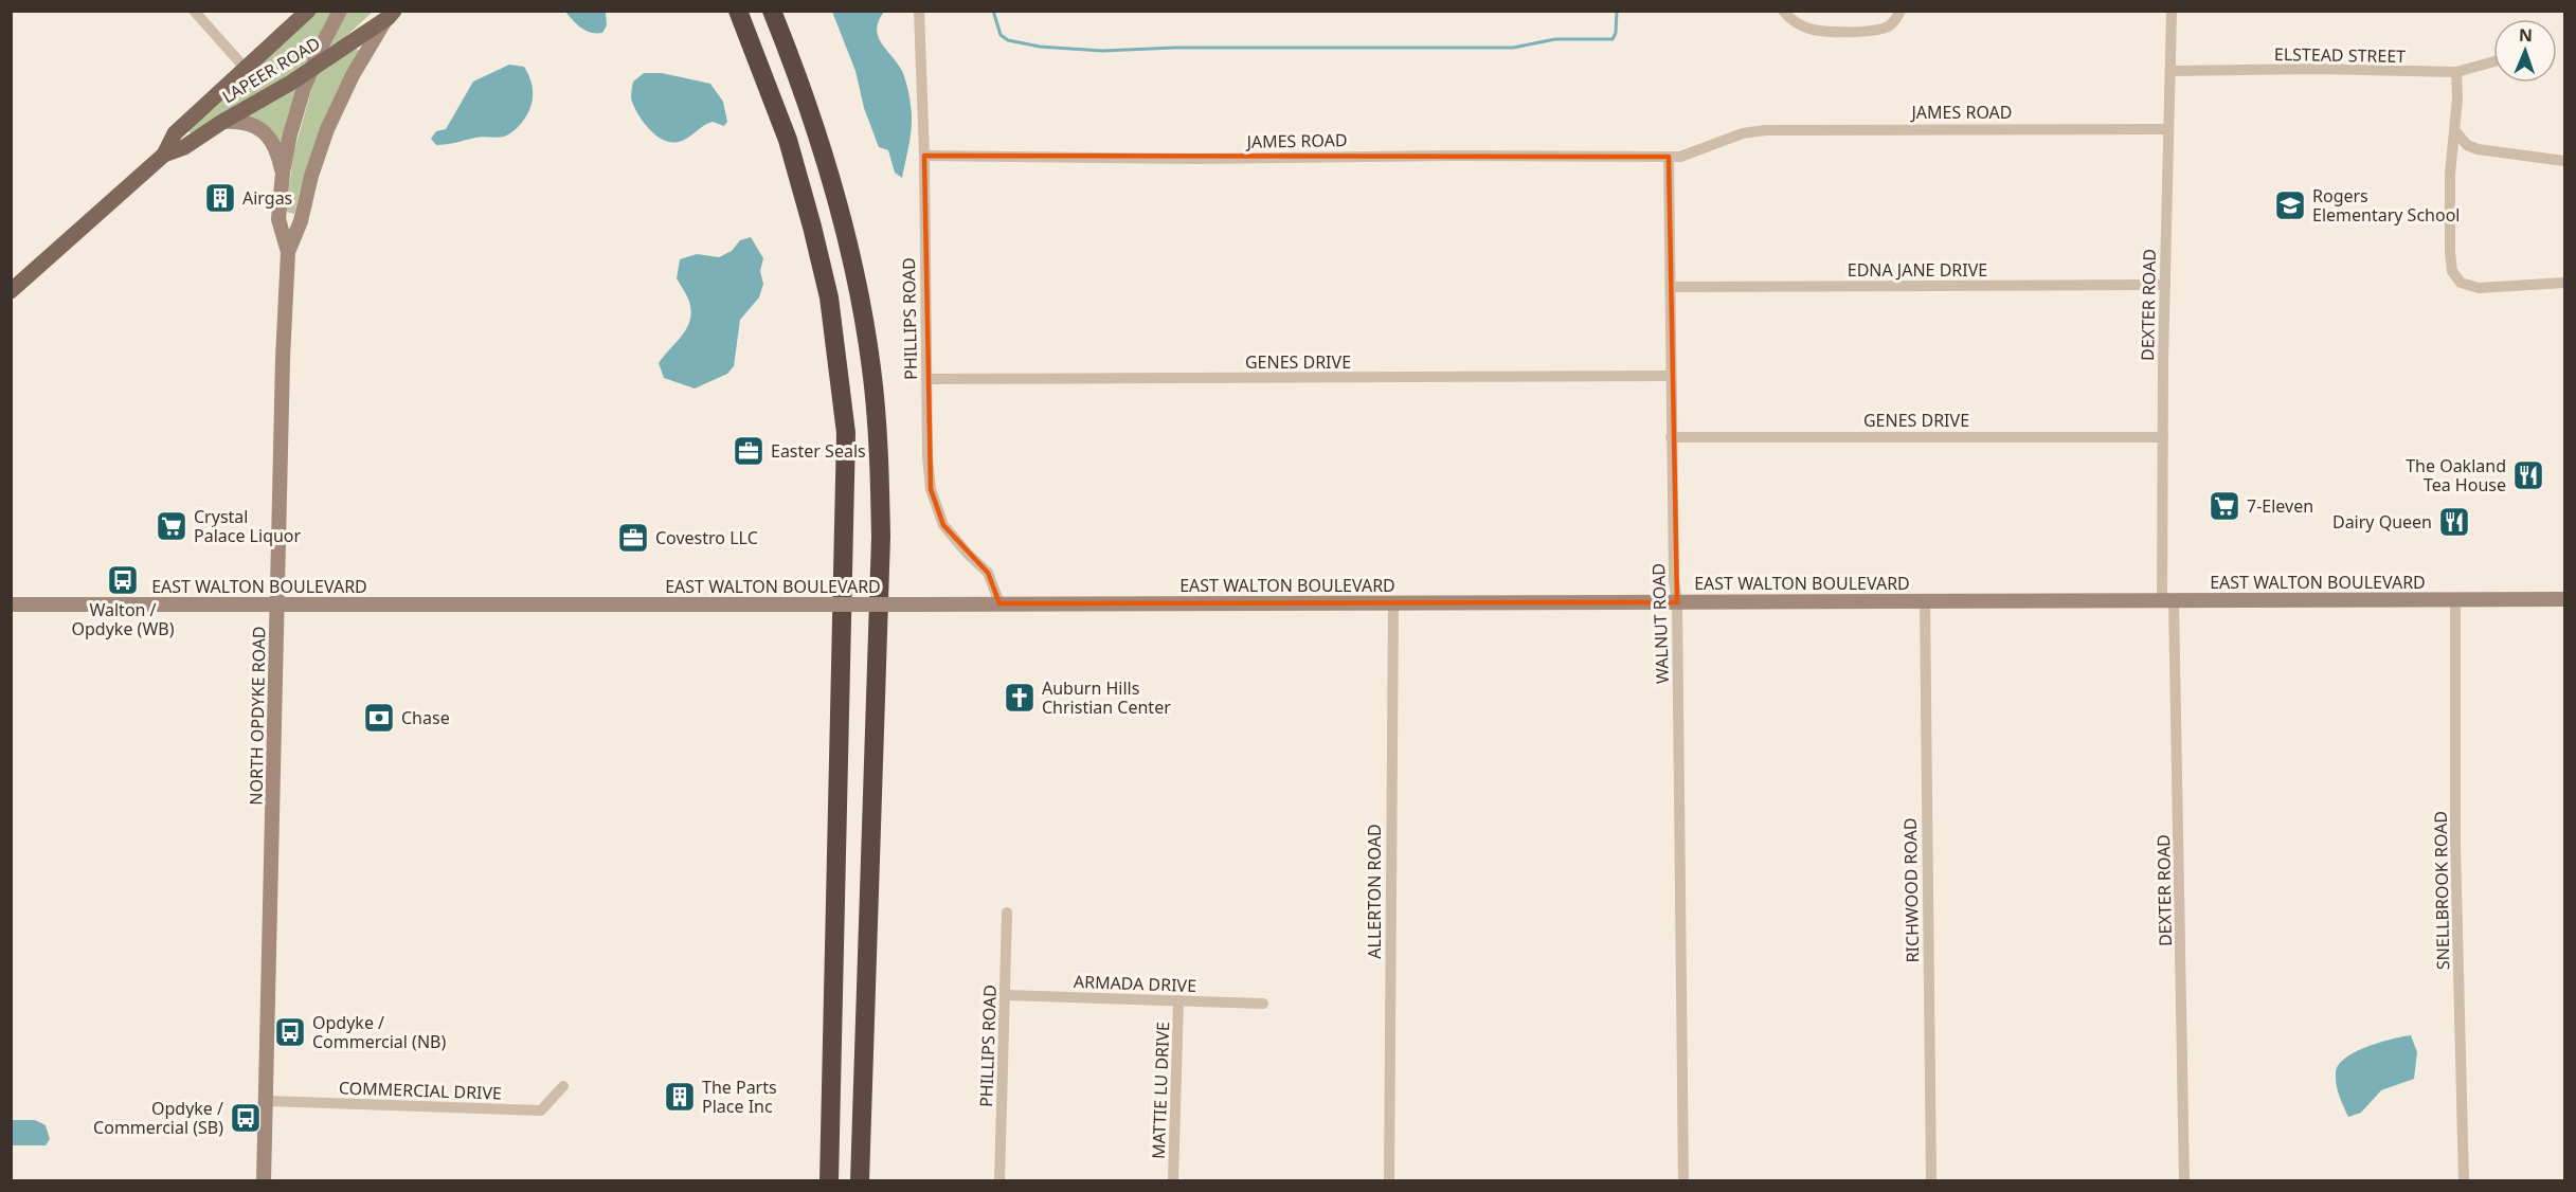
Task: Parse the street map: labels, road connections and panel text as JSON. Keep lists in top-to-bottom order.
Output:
{
  "streets": {
    "main road": ["LAPEER ROAD", "EAST WALTON BOULEVARD", "NORTH OPDYKE ROAD"],
    "street": [
      "ELSTEAD STREET",
      "JAMES ROAD",
      "EDNA JANE DRIVE",
      "DEXTER ROAD",
      "PHILLIPS ROAD",
      "GENES DRIVE",
      "WALNUT ROAD",
      "RICHWOOD ROAD",
      "SNELLBROOK ROAD",
      "ALLERTON ROAD",
      "ARMADA DRIVE",
      "COMMERCIAL DRIVE",
      "MATTIE LU DRIVE"
    ]
  },
  "crossings": [
    ["ELSTEAD STREET", "DEXTER ROAD"],
    ["LAPEER ROAD", "NORTH OPDYKE ROAD"],
    ["JAMES ROAD", "DEXTER ROAD"],
    ["JAMES ROAD", "PHILLIPS ROAD"],
    ["JAMES ROAD", "WALNUT ROAD"],
    ["EDNA JANE DRIVE", "DEXTER ROAD"],
    ["EDNA JANE DRIVE", "WALNUT ROAD"],
    ["DEXTER ROAD", "GENES DRIVE"],
    ["DEXTER ROAD", "EAST WALTON BOULEVARD"],
    ["PHILLIPS ROAD", "GENES DRIVE"],
    ["PHILLIPS ROAD", "EAST WALTON BOULEVARD"],
    ["PHILLIPS ROAD", "ARMADA DRIVE"],
    ["GENES DRIVE", "WALNUT ROAD"],
    ["EAST WALTON BOULEVARD", "WALNUT ROAD"],
    ["EAST WALTON BOULEVARD", "NORTH OPDYKE ROAD"],
    ["EAST WALTON BOULEVARD", "RICHWOOD ROAD"],
    ["EAST WALTON BOULEVARD", "SNELLBROOK ROAD"],
    ["EAST WALTON BOULEVARD", "ALLERTON ROAD"],
    ["NORTH OPDYKE ROAD", "COMMERCIAL DRIVE"],
    ["ARMADA DRIVE", "MATTIE LU DRIVE"]
  ],
  "places": {
    "building": ["Airgas", "The Parts Place Inc"],
    "school or university": ["Rogers Elementary School"],
    "office": ["Easter Seals", "Covestro LLC"],
    "restaurant": ["The Oakland Tea House", "Dairy Queen"],
    "supermarket": ["7-Eleven", "Crystal Palace Liquor"],
    "bus stop": ["Walton / Opdyke (WB)", "Opdyke / Commercial (NB)", "Opdyke / Commercial (SB)"],
    "church": ["Auburn Hills Christian Center"],
    "bank": ["Chase"]
  },
  "north": "top"
}
